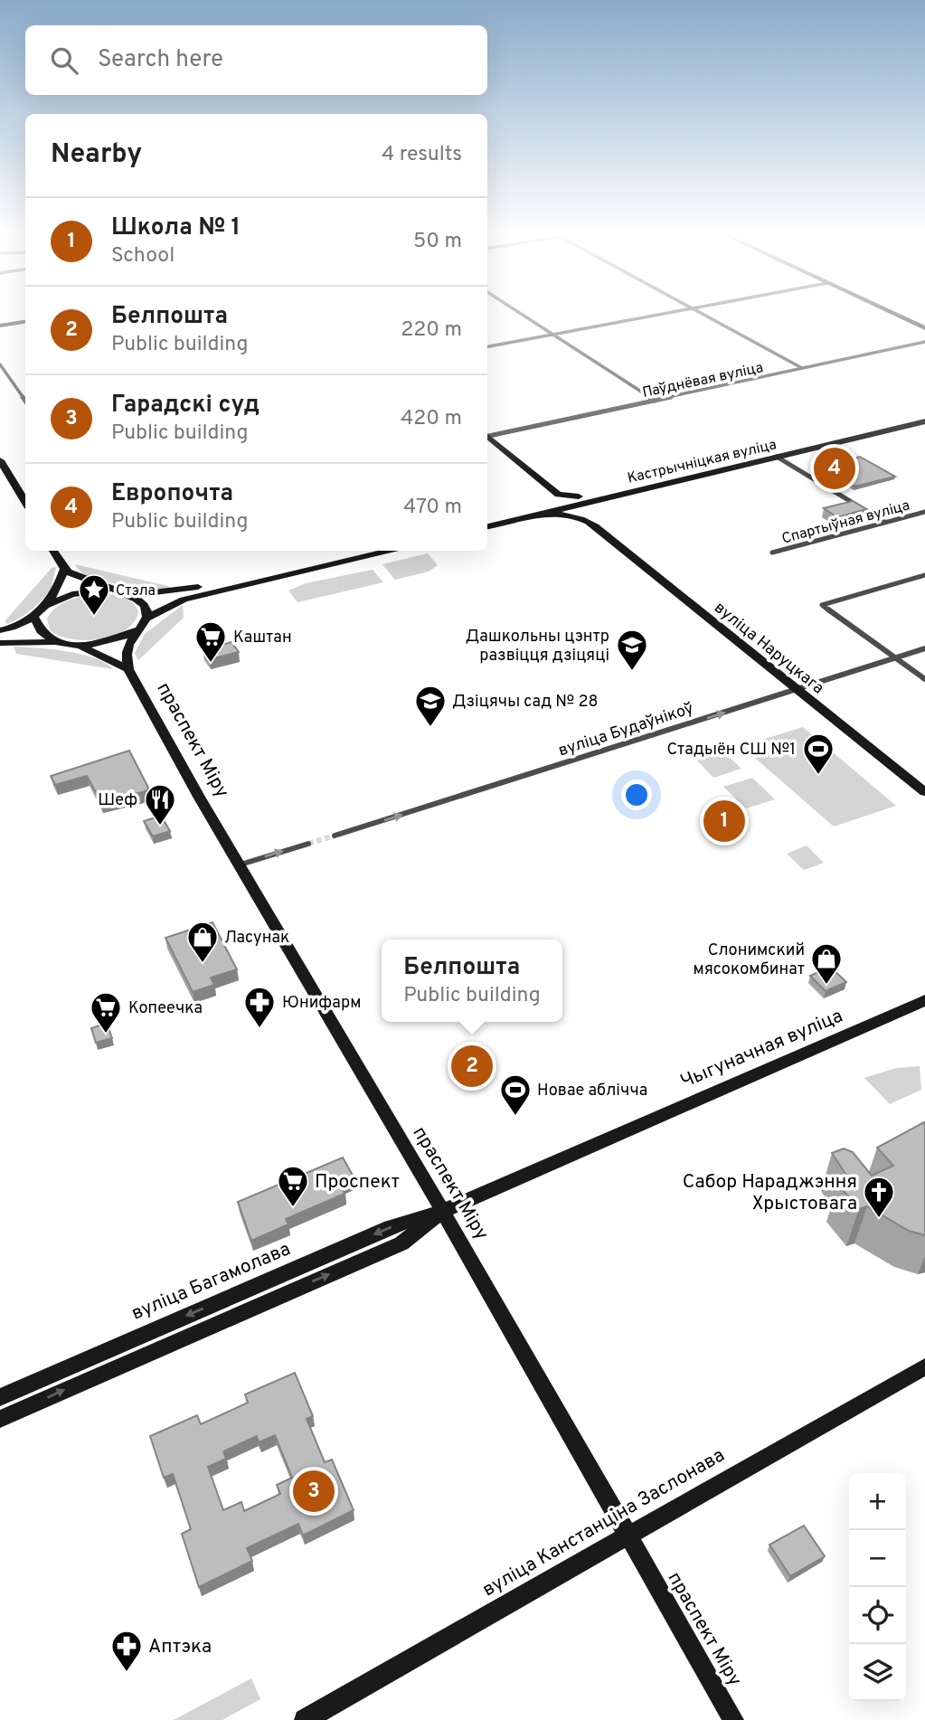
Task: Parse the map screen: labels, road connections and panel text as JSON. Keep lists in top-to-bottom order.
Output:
{
  "streets": {
    "main road": [
      "Кастрычніцкая вуліца",
      "вуліца Наруцкага",
      "праспект Міру",
      "Чыгуначная вуліца",
      "вуліца Багамолава",
      "вуліца Канстанціна Заслонава"
    ],
    "street": ["Паўднёвая вуліца", "Спартыўная вуліца", "вуліца Будаўнікоў"]
  },
  "crossings": [
    ["Кастрычніцкая вуліца", "вуліца Наруцкага"],
    ["вуліца Наруцкага", "вуліца Будаўнікоў"],
    ["праспект Міру", "Чыгуначная вуліца"],
    ["праспект Міру", "вуліца Багамолава"],
    ["праспект Міру", "вуліца Канстанціна Заслонава"],
    ["Чыгуначная вуліца", "вуліца Багамолава"]
  ],
  "one_way": ["вуліца Будаўнікоў"],
  "places": {
    "place": ["Стэла"],
    "supermarket": ["Каштан", "Копеечка", "Проспект"],
    "school or university": ["Дашкольны цэнтр развіцця дзіцяці", "Дзіцячы сад № 28"],
    "sports": ["Стадыён СШ №1", "Новае аблічча"],
    "restaurant": ["Шеф"],
    "shop": ["Ласунак", "Слонимский мясокомбинат"],
    "pharmacy": ["Юнифарм", "Аптэка"],
    "church": ["Сабор Нараджэння Хрыстовага"]
  },
  "page": {
    "search": "Search here",
    "heading": ["Nearby", "4 results"],
    "list": [
      {
        "mark": "1",
        "name": "Школа № 1",
        "note": "School",
        "value": "50 m"
      },
      {
        "mark": "2",
        "name": "Белпошта",
        "note": "Public building",
        "value": "220 m"
      },
      {
        "mark": "3",
        "name": "Гарадскі суд",
        "note": "Public building",
        "value": "420 m"
      },
      {
        "mark": "4",
        "name": "Европочта",
        "note": "Public building",
        "value": "470 m"
      }
    ],
    "pins": [
      "4",
      "1",
      "2",
      "3"
    ],
    "popup": ["Белпошта", "Public building"],
    "map_buttons": ["+", "−"]
  }
}
